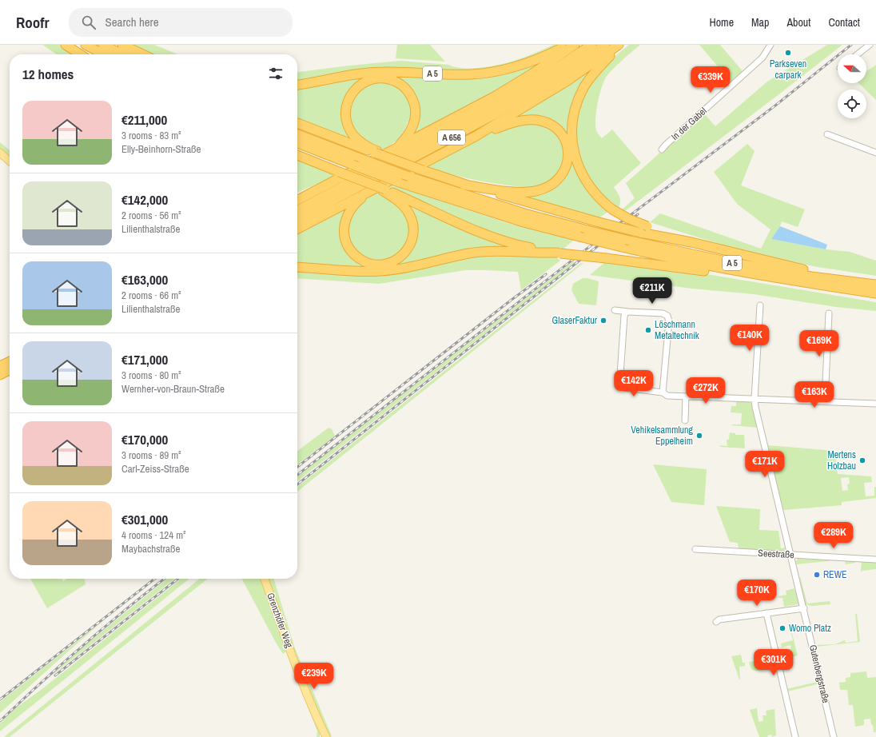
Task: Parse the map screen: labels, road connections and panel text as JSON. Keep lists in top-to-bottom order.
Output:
{
  "streets": {
    "highway": ["A 5", "A 656"],
    "main road": ["Grenzhöfer Weg"],
    "street": ["In der Gabel", "Seestraße", "Gutenbergstraße"]
  },
  "crossings": [
    ["Seestraße", "Gutenbergstraße"]
  ],
  "places": [
    "Parkseven carpark",
    "GlaserFaktur",
    "Löschmann Metaltechnik",
    "Vehikelsammlung Eppelheim",
    "Mertens Holzbau",
    "REWE",
    "Womo Platz"
  ],
  "north": "left",
  "page": {
    "header": "Roofr",
    "search": "Search here",
    "nav": [
      "Home",
      "Map",
      "About",
      "Contact"
    ],
    "heading": "12 homes",
    "price": [
      "€339K",
      "€211K",
      "€140K",
      "€169K",
      "€142K",
      "€272K",
      "€163K",
      "€171K",
      "€289K",
      "€170K",
      "€301K",
      "€239K"
    ],
    "list": [
      {
        "name": "€211,000",
        "note": "3 rooms · 83 m² · Elly-Beinhorn-Straße"
      },
      {
        "name": "€142,000",
        "note": "2 rooms · 56 m² · Lilienthalstraße"
      },
      {
        "name": "€163,000",
        "note": "2 rooms · 66 m² · Lilienthalstraße"
      },
      {
        "name": "€171,000",
        "note": "3 rooms · 80 m² · Wernher-von-Braun-Straße"
      },
      {
        "name": "€170,000",
        "note": "3 rooms · 89 m² · Carl-Zeiss-Straße"
      },
      {
        "name": "€301,000",
        "note": "4 rooms · 124 m² · Maybachstraße"
      }
    ]
  }
}
